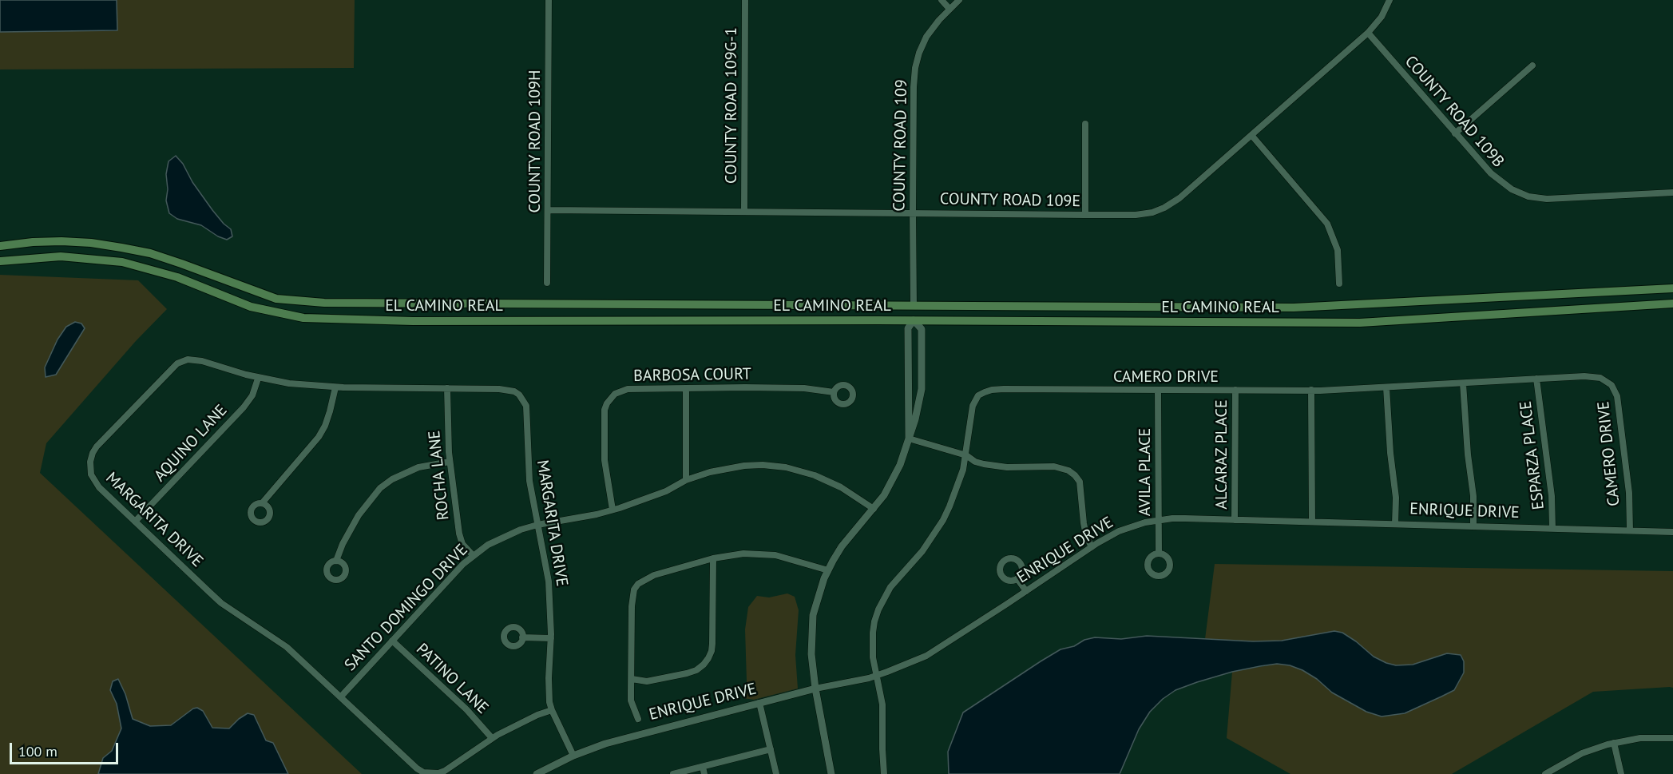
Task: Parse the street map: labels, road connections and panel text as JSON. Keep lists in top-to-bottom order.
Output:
{
  "streets": {
    "main road": ["EL CAMINO REAL"],
    "street": [
      "COUNTY ROAD 109G-1",
      "COUNTY ROAD 109B",
      "COUNTY ROAD 109H",
      "COUNTY ROAD 109",
      "COUNTY ROAD 109E",
      "BARBOSA COURT",
      "CAMERO DRIVE",
      "AQUINO LANE",
      "ALCARAZ PLACE",
      "ESPARZA PLACE",
      "AVILA PLACE",
      "ROCHA LANE",
      "ENRIQUE DRIVE",
      "MARGARITA DRIVE",
      "SANTO DOMINGO DRIVE",
      "PATINO LANE"
    ]
  },
  "crossings": [
    ["COUNTY ROAD 109G-1", "COUNTY ROAD 109E"],
    ["COUNTY ROAD 109B", "COUNTY ROAD 109E"],
    ["COUNTY ROAD 109H", "COUNTY ROAD 109E"],
    ["COUNTY ROAD 109", "COUNTY ROAD 109E"],
    ["COUNTY ROAD 109", "EL CAMINO REAL"],
    ["BARBOSA COURT", "SANTO DOMINGO DRIVE"],
    ["CAMERO DRIVE", "ALCARAZ PLACE"],
    ["CAMERO DRIVE", "ESPARZA PLACE"],
    ["CAMERO DRIVE", "AVILA PLACE"],
    ["CAMERO DRIVE", "ENRIQUE DRIVE"],
    ["AQUINO LANE", "MARGARITA DRIVE"],
    ["ALCARAZ PLACE", "ENRIQUE DRIVE"],
    ["ESPARZA PLACE", "ENRIQUE DRIVE"],
    ["AVILA PLACE", "ENRIQUE DRIVE"],
    ["ROCHA LANE", "MARGARITA DRIVE"],
    ["ROCHA LANE", "SANTO DOMINGO DRIVE"],
    ["ENRIQUE DRIVE", "MARGARITA DRIVE"],
    ["MARGARITA DRIVE", "SANTO DOMINGO DRIVE"],
    ["MARGARITA DRIVE", "PATINO LANE"],
    ["SANTO DOMINGO DRIVE", "PATINO LANE"]
  ],
  "scale_bar": "100 m"
}
